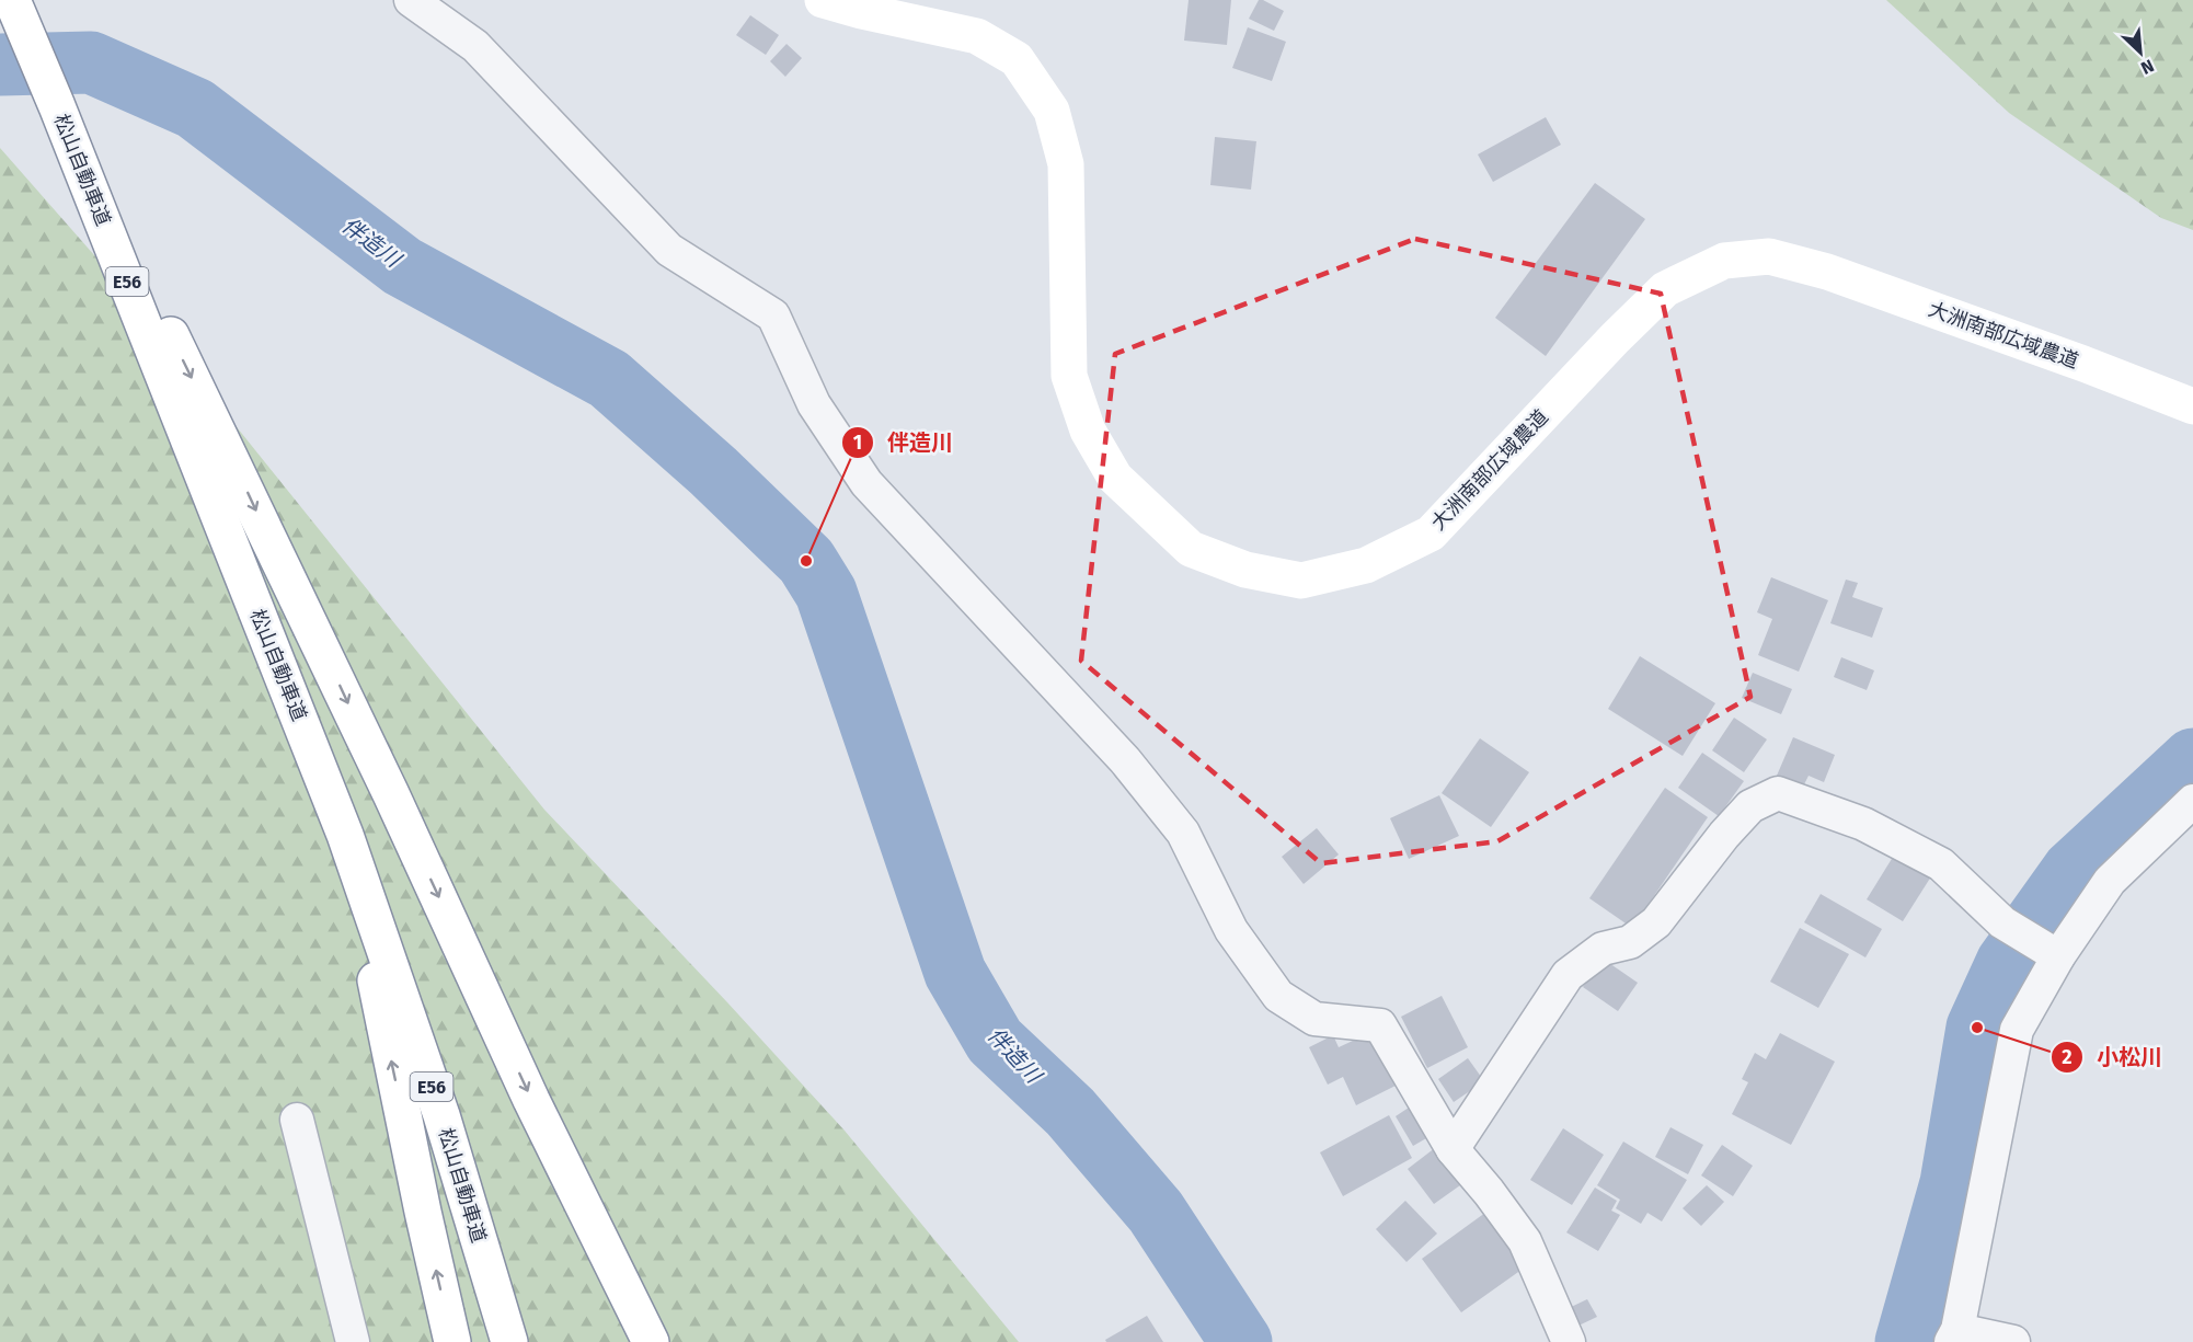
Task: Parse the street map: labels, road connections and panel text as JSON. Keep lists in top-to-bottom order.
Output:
{
  "streets": {
    "main road": ["松山自動車道", "E56", "大洲南部広域農道"]
  },
  "water": ["伴造川"],
  "places": ["伴造川", "小松川"],
  "north": "bottom right"
}
